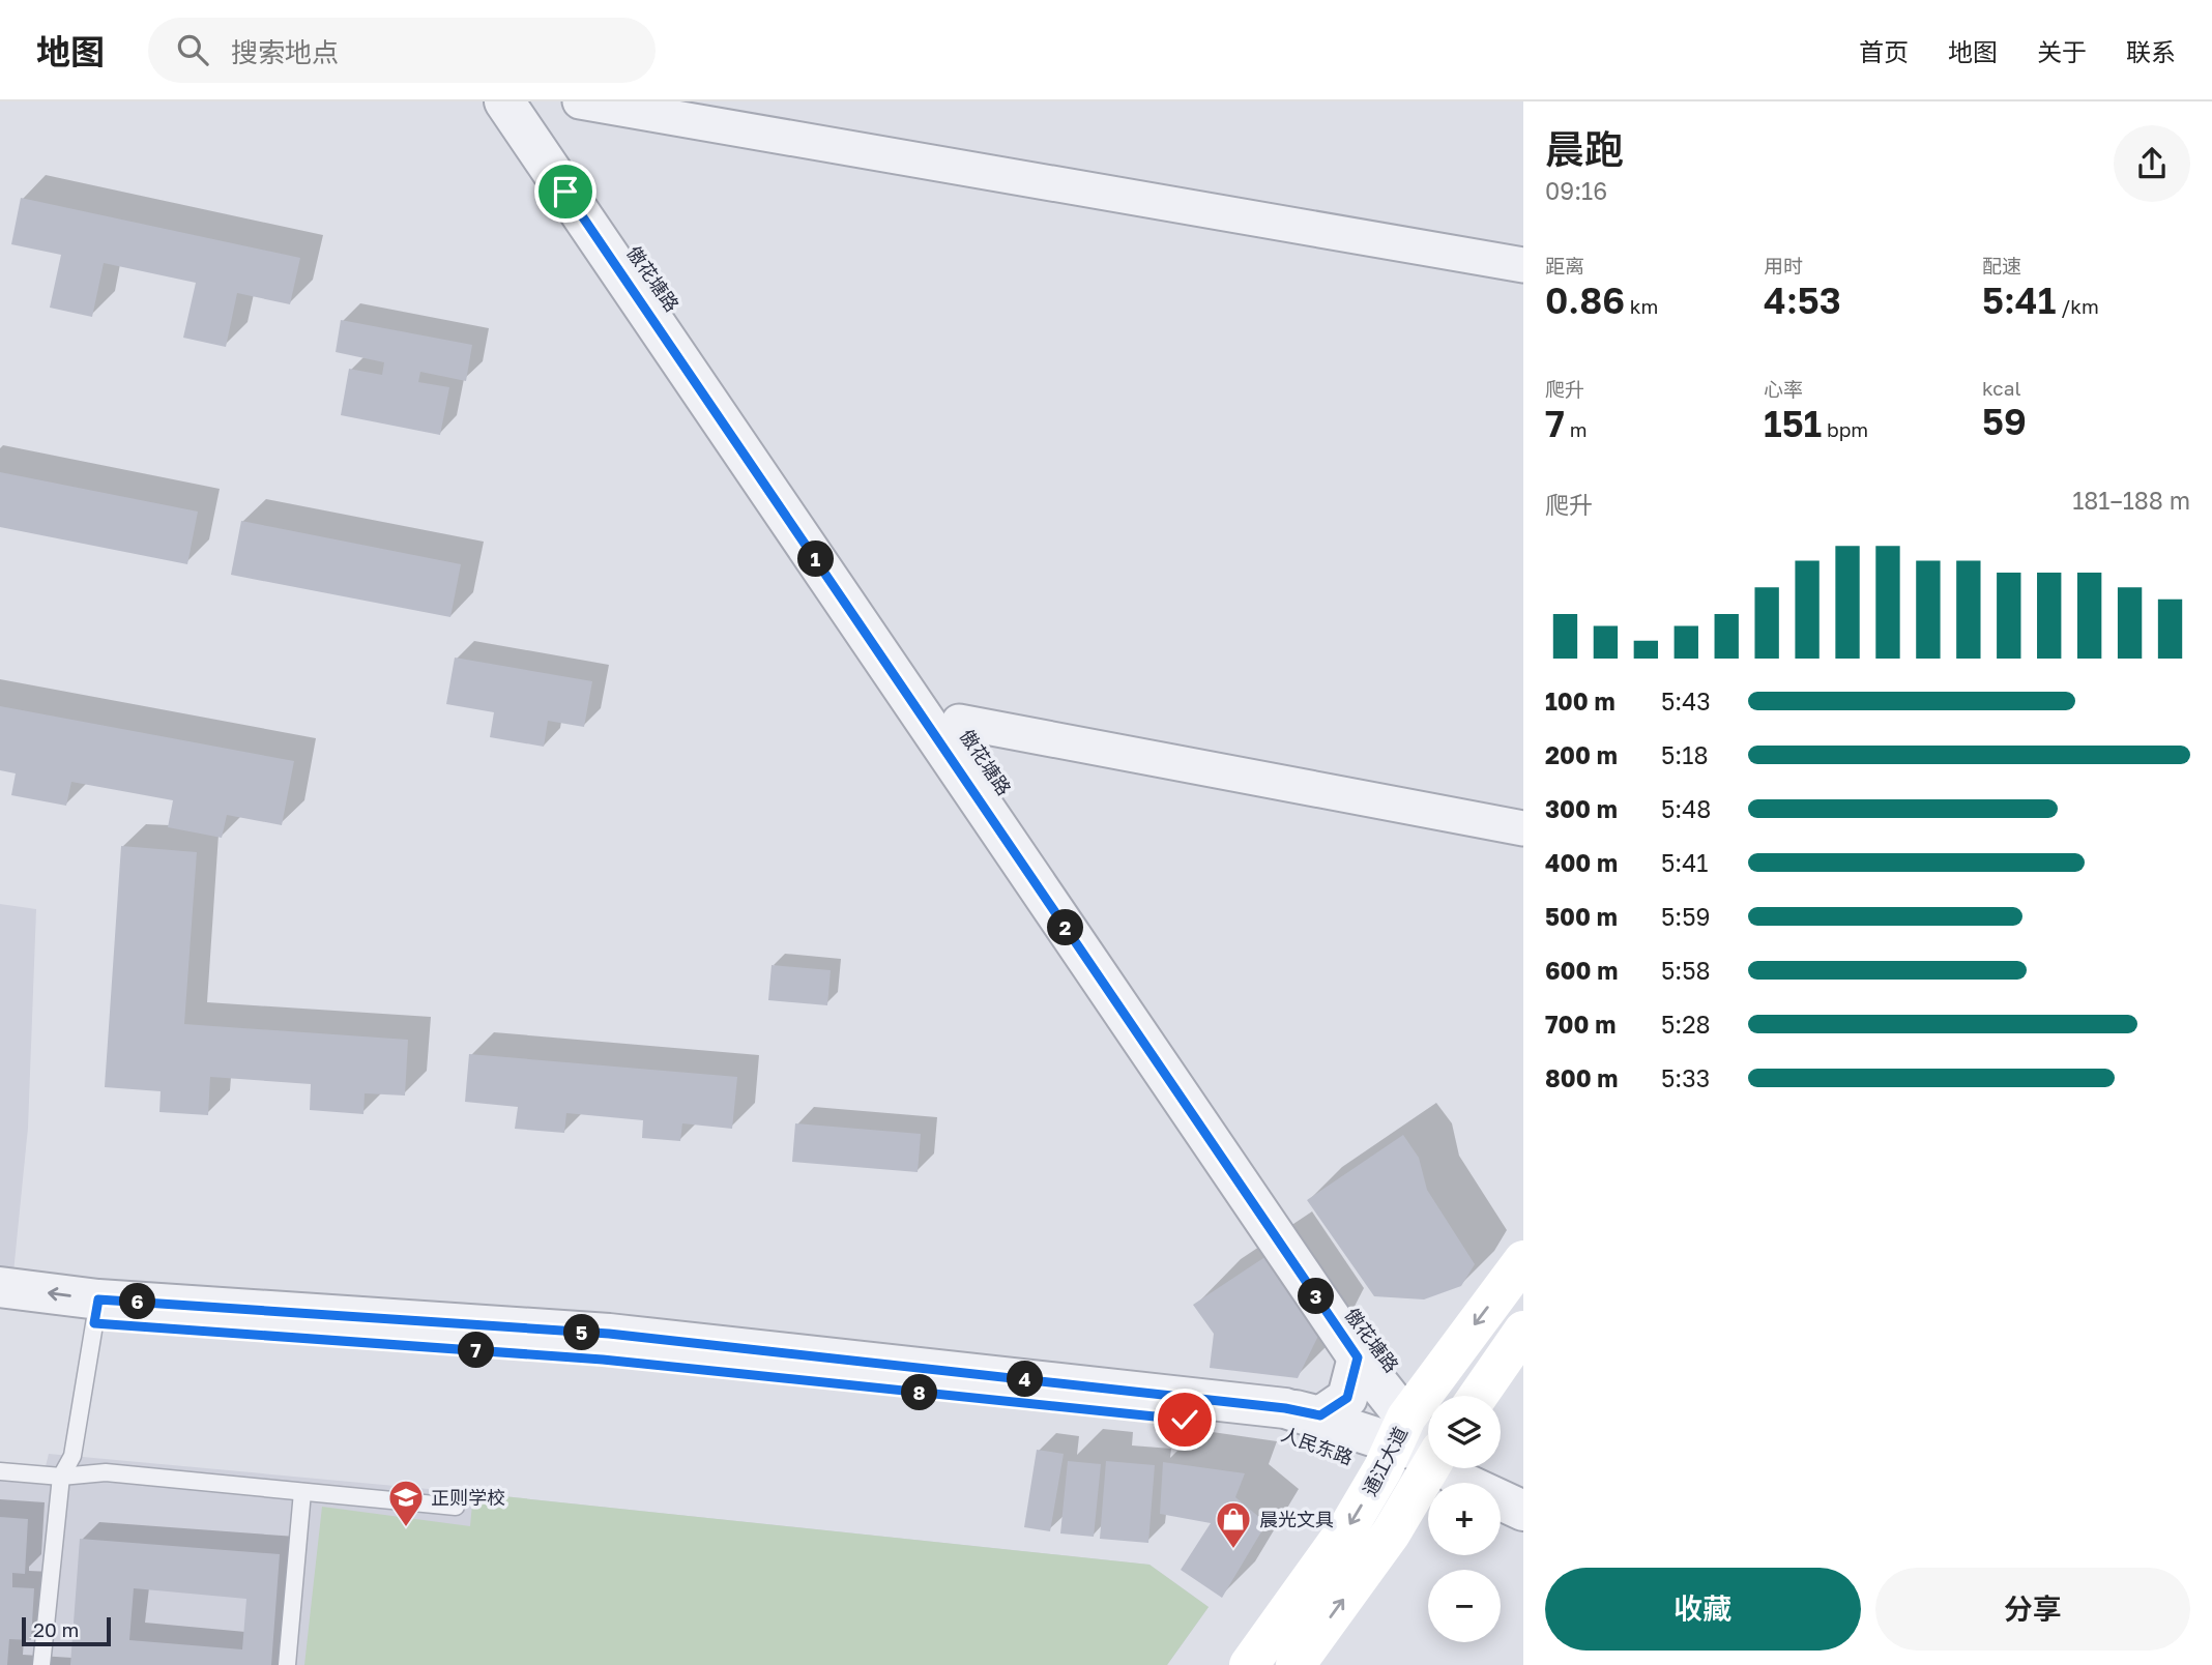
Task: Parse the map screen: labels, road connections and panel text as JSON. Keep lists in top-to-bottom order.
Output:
{
  "streets": {
    "main road": ["通江大道"],
    "street": ["傲花塘路", "人民东路"]
  },
  "places": {
    "school or university": ["正则学校"],
    "shop": ["晨光文具"]
  },
  "scale_bar": "20 m",
  "page": {
    "header": "地图",
    "search": "搜索地点",
    "nav": [
      "首页",
      "地图",
      "关于",
      "联系"
    ],
    "heading": ["晨跑", "09:16"],
    "stats": [
      ["距离", "0.86 km"],
      ["用时", "4:53"],
      ["配速", "5:41 /km"],
      ["爬升", "7 m"],
      ["心率", "151 bpm"],
      ["kcal", "59"]
    ],
    "chart": ["爬升", "181–188 m"],
    "pins": [
      "1",
      "2",
      "3",
      "6",
      "5",
      "7",
      "4",
      "8"
    ],
    "list": [
      {
        "name": "100 m",
        "note": "5:43"
      },
      {
        "name": "200 m",
        "note": "5:18"
      },
      {
        "name": "300 m",
        "note": "5:48"
      },
      {
        "name": "400 m",
        "note": "5:41"
      },
      {
        "name": "500 m",
        "note": "5:59"
      },
      {
        "name": "600 m",
        "note": "5:58"
      },
      {
        "name": "700 m",
        "note": "5:28"
      },
      {
        "name": "800 m",
        "note": "5:33"
      }
    ],
    "map_buttons": ["+", "−"],
    "buttons": ["收藏", "分享"],
    "scale": "20 m"
  }
}
